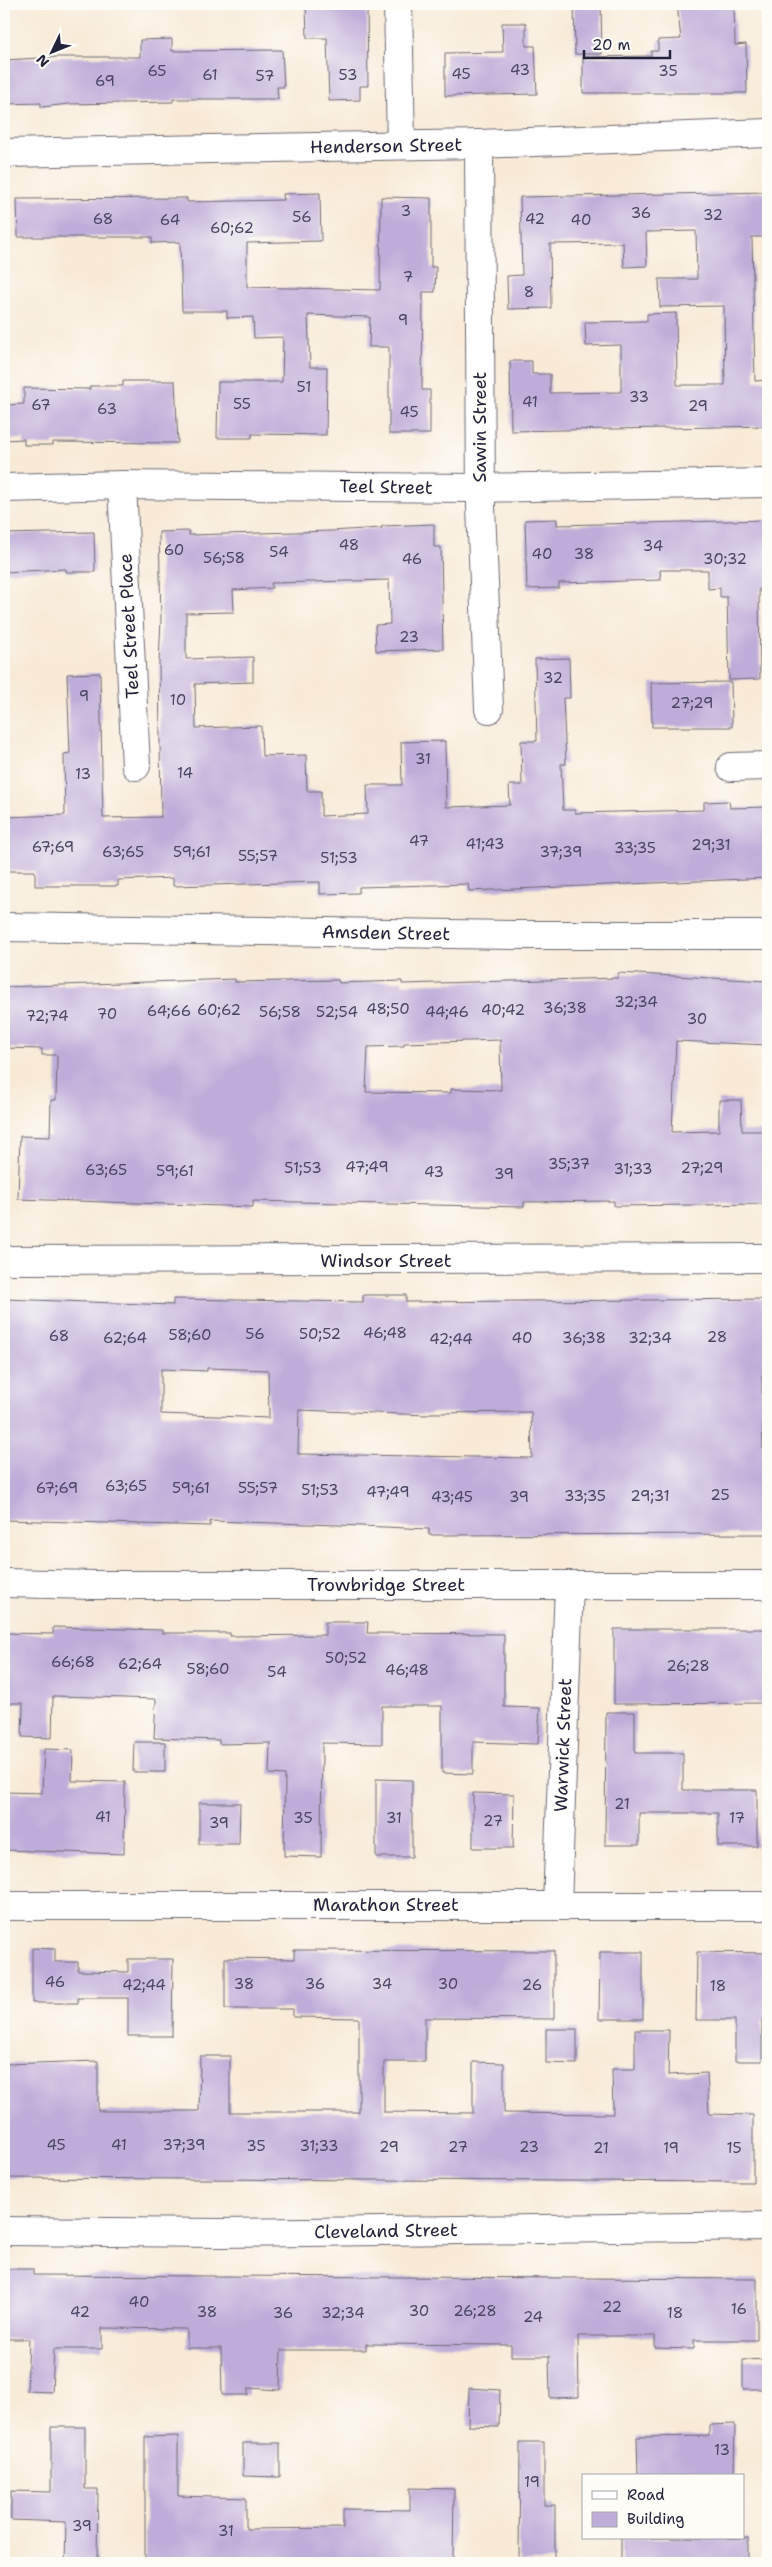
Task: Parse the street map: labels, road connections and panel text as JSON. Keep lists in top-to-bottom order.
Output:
{
  "streets": {
    "street": [
      "Henderson Street",
      "Sawin Street",
      "Teel Street",
      "Teel Street Place",
      "Amsden Street",
      "Windsor Street",
      "Trowbridge Street",
      "Warwick Street",
      "Marathon Street",
      "Cleveland Street"
    ]
  },
  "crossings": [
    ["Henderson Street", "Sawin Street"],
    ["Sawin Street", "Teel Street"],
    ["Teel Street", "Teel Street Place"],
    ["Trowbridge Street", "Warwick Street"],
    ["Warwick Street", "Marathon Street"]
  ],
  "house_numbers": [
    "43",
    "65",
    "35",
    "45",
    "61",
    "53",
    "57",
    "69",
    "3",
    "36",
    "32",
    "56",
    "68",
    "42",
    "64",
    "40",
    "60;62",
    "7",
    "8",
    "9",
    "51",
    "33",
    "41",
    "55",
    "67",
    "29",
    "63",
    "45",
    "48",
    "34",
    "60",
    "54",
    "40",
    "38",
    "56;58",
    "46",
    "30;32",
    "23",
    "32",
    "9",
    "10",
    "27;29",
    "31",
    "14",
    "13",
    "47",
    "41;43",
    "29;31",
    "67;69",
    "33;35",
    "63;65",
    "59;61",
    "37;39",
    "55;57",
    "51;53",
    "32;34",
    "36;38",
    "48;50",
    "60;62",
    "40;42",
    "64;66",
    "56;58",
    "52;54",
    "44;46",
    "70",
    "72;74",
    "30",
    "35;37",
    "47;49",
    "51;53",
    "27;29",
    "31;33",
    "63;65",
    "59;61",
    "43",
    "39",
    "46;48",
    "56",
    "50;52",
    "58;60",
    "68",
    "28",
    "62;64",
    "40",
    "36;38",
    "32;34",
    "42;44",
    "63;65",
    "67;69",
    "59;61",
    "55;57",
    "51;53",
    "47;49",
    "25",
    "33;35",
    "29;31",
    "43;45",
    "39",
    "50;52",
    "66;68",
    "62;64",
    "26;28",
    "58;60",
    "46;48",
    "54",
    "21",
    "41",
    "35",
    "31",
    "17",
    "27",
    "39",
    "46",
    "38",
    "36",
    "34",
    "30",
    "42;44",
    "26",
    "18",
    "45",
    "41",
    "37;39",
    "35",
    "31;33",
    "29",
    "27",
    "23",
    "21",
    "19",
    "15",
    "40",
    "22",
    "16",
    "30",
    "26;28",
    "42",
    "38",
    "36",
    "32;34",
    "18",
    "24",
    "13",
    "19",
    "39",
    "31"
  ],
  "legend": ["Road", "Building"],
  "scale_bar": "20 m",
  "north": "bottom left"
}
